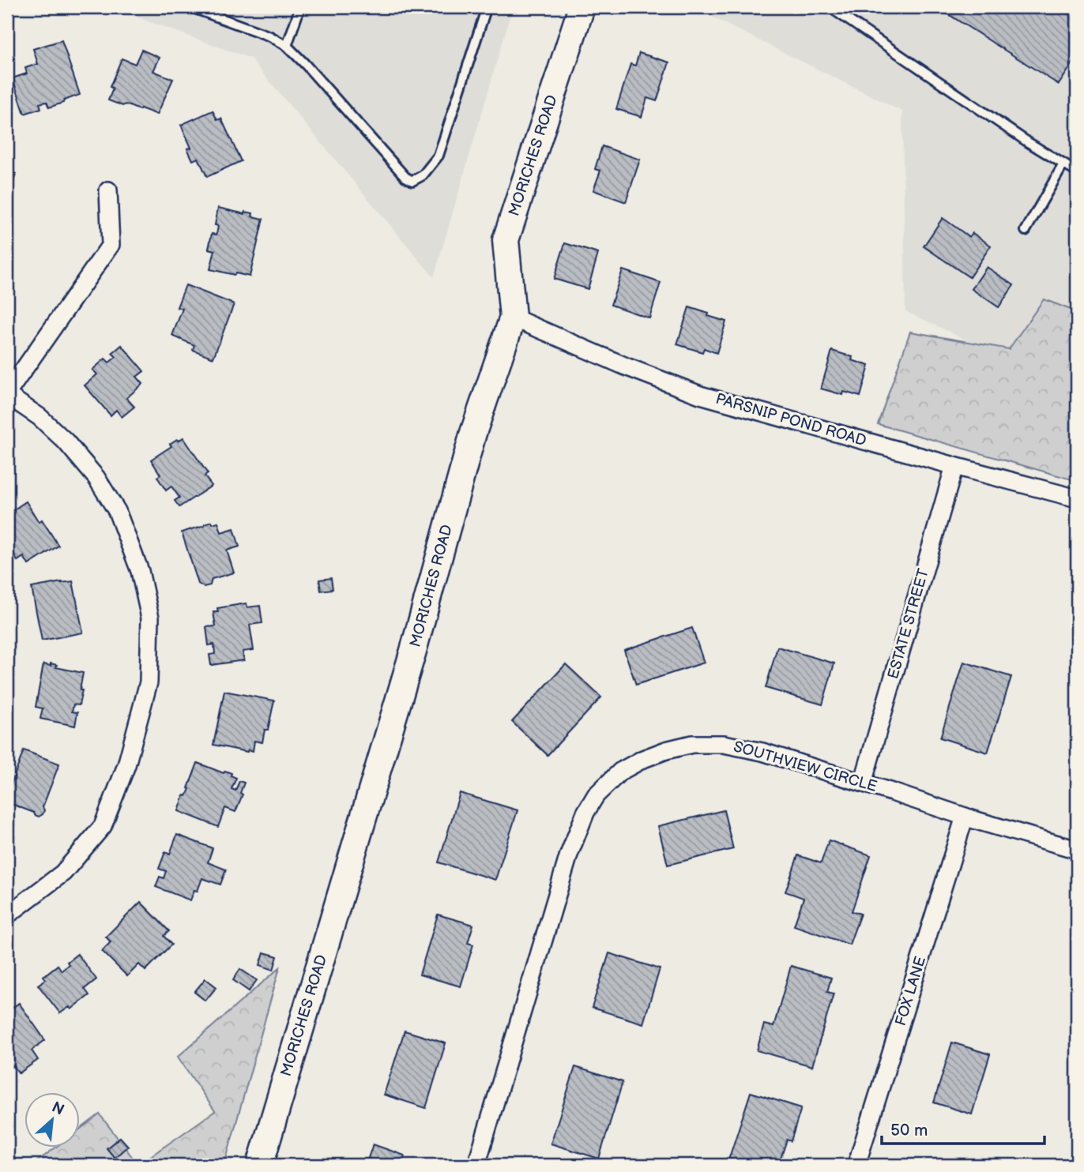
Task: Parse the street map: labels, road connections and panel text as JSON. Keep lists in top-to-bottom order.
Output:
{
  "streets": {
    "street": [
      "MORICHES ROAD",
      "PARSNIP POND ROAD",
      "ESTATE STREET",
      "SOUTHVIEW CIRCLE",
      "FOX LANE"
    ]
  },
  "crossings": [
    ["MORICHES ROAD", "PARSNIP POND ROAD"],
    ["PARSNIP POND ROAD", "ESTATE STREET"],
    ["ESTATE STREET", "SOUTHVIEW CIRCLE"],
    ["SOUTHVIEW CIRCLE", "FOX LANE"]
  ],
  "scale_bar": "50 m",
  "north": "top right"
}
